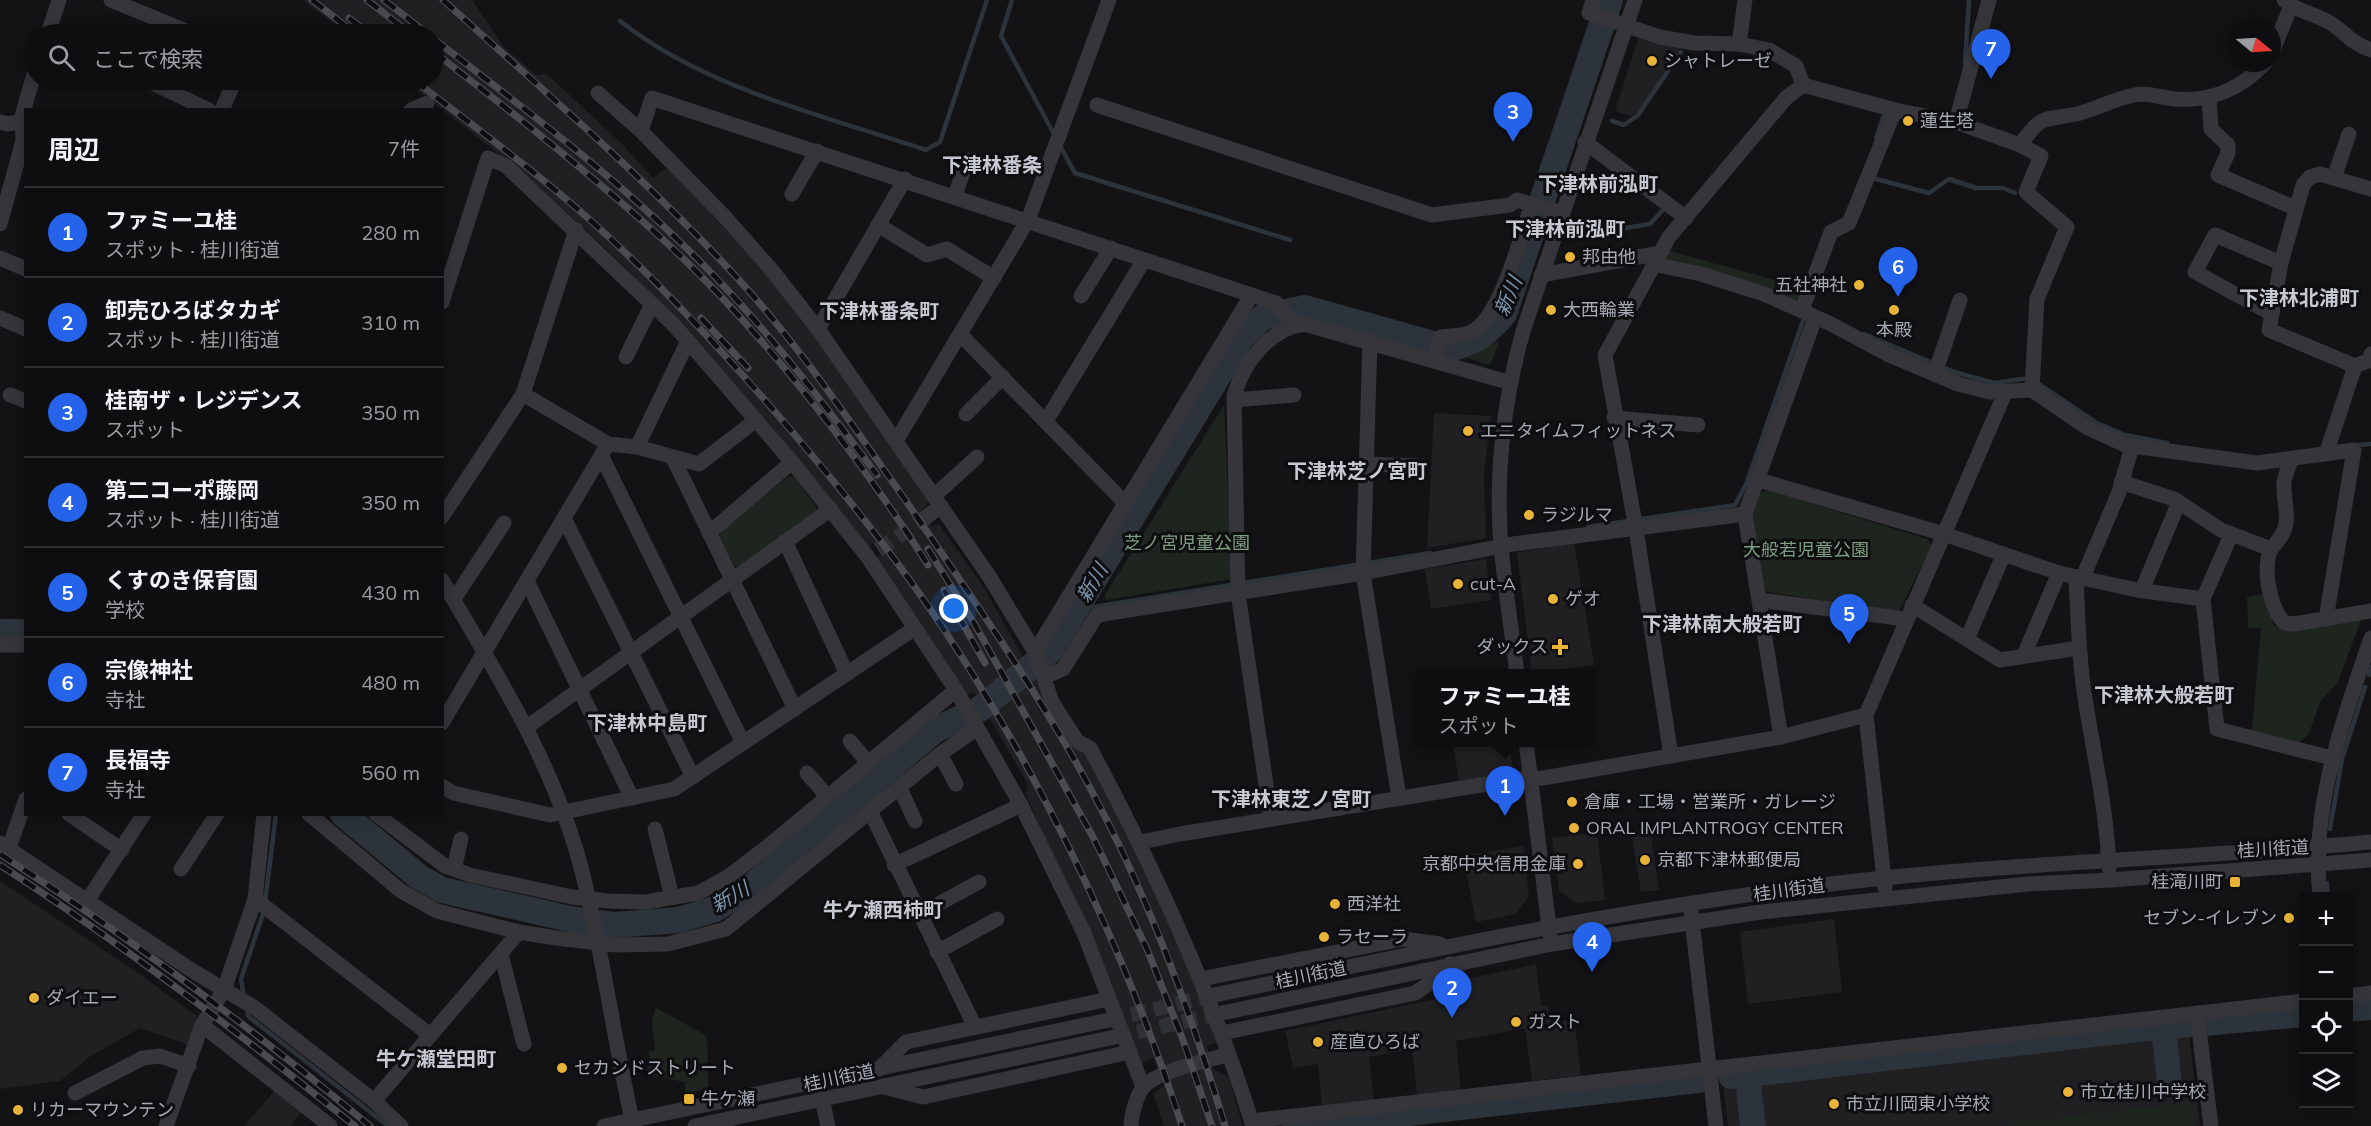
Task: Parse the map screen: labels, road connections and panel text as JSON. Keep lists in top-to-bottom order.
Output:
{
  "streets": {
    "street": ["桂川街道"]
  },
  "districts": [
    "下津林番条",
    "下津林前泓町",
    "下津林前泓町",
    "下津林北浦町",
    "下津林番条町",
    "下津林芝ノ宮町",
    "下津林南大般若町",
    "下津林大般若町",
    "下津林中島町",
    "下津林東芝ノ宮町",
    "牛ケ瀬西柿町",
    "牛ケ瀬堂田町"
  ],
  "water": ["新川"],
  "parks": ["芝ノ宮児童公園", "大般若児童公園"],
  "places": {
    "other": [
      "シャトレーゼ",
      "蓮生塔",
      "邦由他",
      "五社神社",
      "大西輪業",
      "本殿",
      "エニタイムフィットネス",
      "ラジルマ",
      "cut-A",
      "ゲオ",
      "倉庫・工場・営業所・ガレージ",
      "ORAL IMPLANTROGY CENTER",
      "京都下津林郵便局",
      "京都中央信用金庫",
      "西洋社",
      "セブン-イレブン",
      "ラセーラ",
      "ダイエー",
      "ガスト",
      "産直ひろば",
      "セカンドストリート",
      "市立桂川中学校",
      "市立川岡東小学校",
      "リカーマウンテン"
    ],
    "health": ["ダックス"],
    "transit": ["桂滝川町", "牛ケ瀬"]
  },
  "north": "right",
  "page": {
    "search": "ここで検索",
    "pins": [
      "7",
      "3",
      "6",
      "5",
      "1",
      "4",
      "2"
    ],
    "heading": ["周辺", "7件"],
    "list": [
      {
        "mark": "1",
        "name": "ファミーユ桂",
        "note": "スポット · 桂川街道",
        "value": "280 m"
      },
      {
        "mark": "2",
        "name": "卸売ひろばタカギ",
        "note": "スポット · 桂川街道",
        "value": "310 m"
      },
      {
        "mark": "3",
        "name": "桂南ザ・レジデンス",
        "note": "スポット",
        "value": "350 m"
      },
      {
        "mark": "4",
        "name": "第二コーポ藤岡",
        "note": "スポット · 桂川街道",
        "value": "350 m"
      },
      {
        "mark": "5",
        "name": "くすのき保育園",
        "note": "学校",
        "value": "430 m"
      },
      {
        "mark": "6",
        "name": "宗像神社",
        "note": "寺社",
        "value": "480 m"
      },
      {
        "mark": "7",
        "name": "長福寺",
        "note": "寺社",
        "value": "560 m"
      }
    ],
    "popup": ["ファミーユ桂", "スポット"],
    "map_buttons": ["+", "−"]
  }
}
